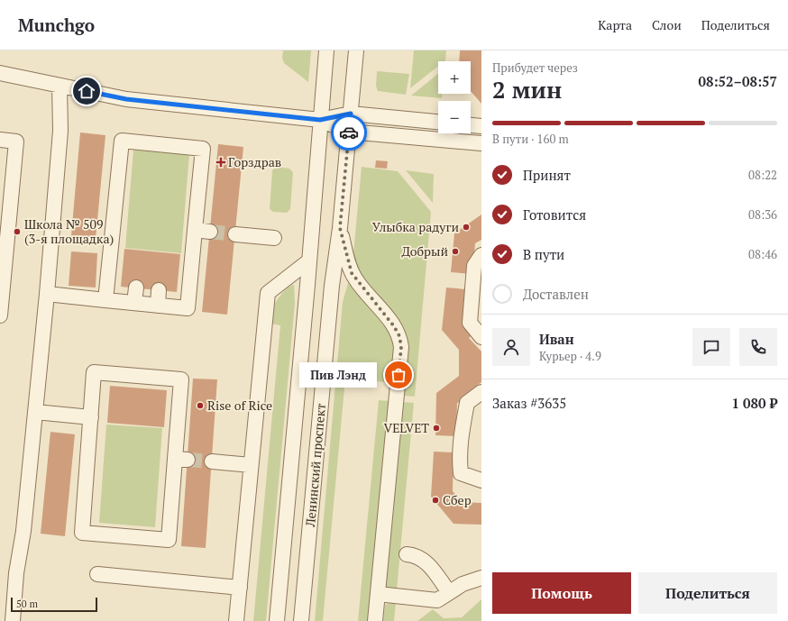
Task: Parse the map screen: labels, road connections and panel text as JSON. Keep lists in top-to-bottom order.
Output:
{
  "streets": {
    "street": ["Ленинский проспект"]
  },
  "places": {
    "health": ["Горздрав"],
    "other": [
      "Улыбка радуги",
      "Школа № 509 (3-я площадка)",
      "Добрый",
      "Пив Лэнд",
      "Rise of Rice",
      "VELVET",
      "Сбер"
    ]
  },
  "scale_bar": "50 m",
  "page": {
    "header": "Munchgo",
    "nav": ["Карта", "Слои", "Поделиться"],
    "heading": ["2 мин", "Прибудет через", "08:52–08:57"],
    "panel": [
      "Иван",
      "Курьер · 4.9",
      "Заказ #3635",
      "1 080 ₽"
    ],
    "map_buttons": ["+", "−"],
    "bar": "В пути · 160 m",
    "list": [
      ["Принят", "08:22"],
      ["Готовится", "08:36"],
      ["В пути", "08:46"],
      "Доставлен"
    ],
    "bubble": "Пив Лэнд",
    "buttons": ["Помощь", "Поделиться"],
    "scale": "50 m"
  }
}
